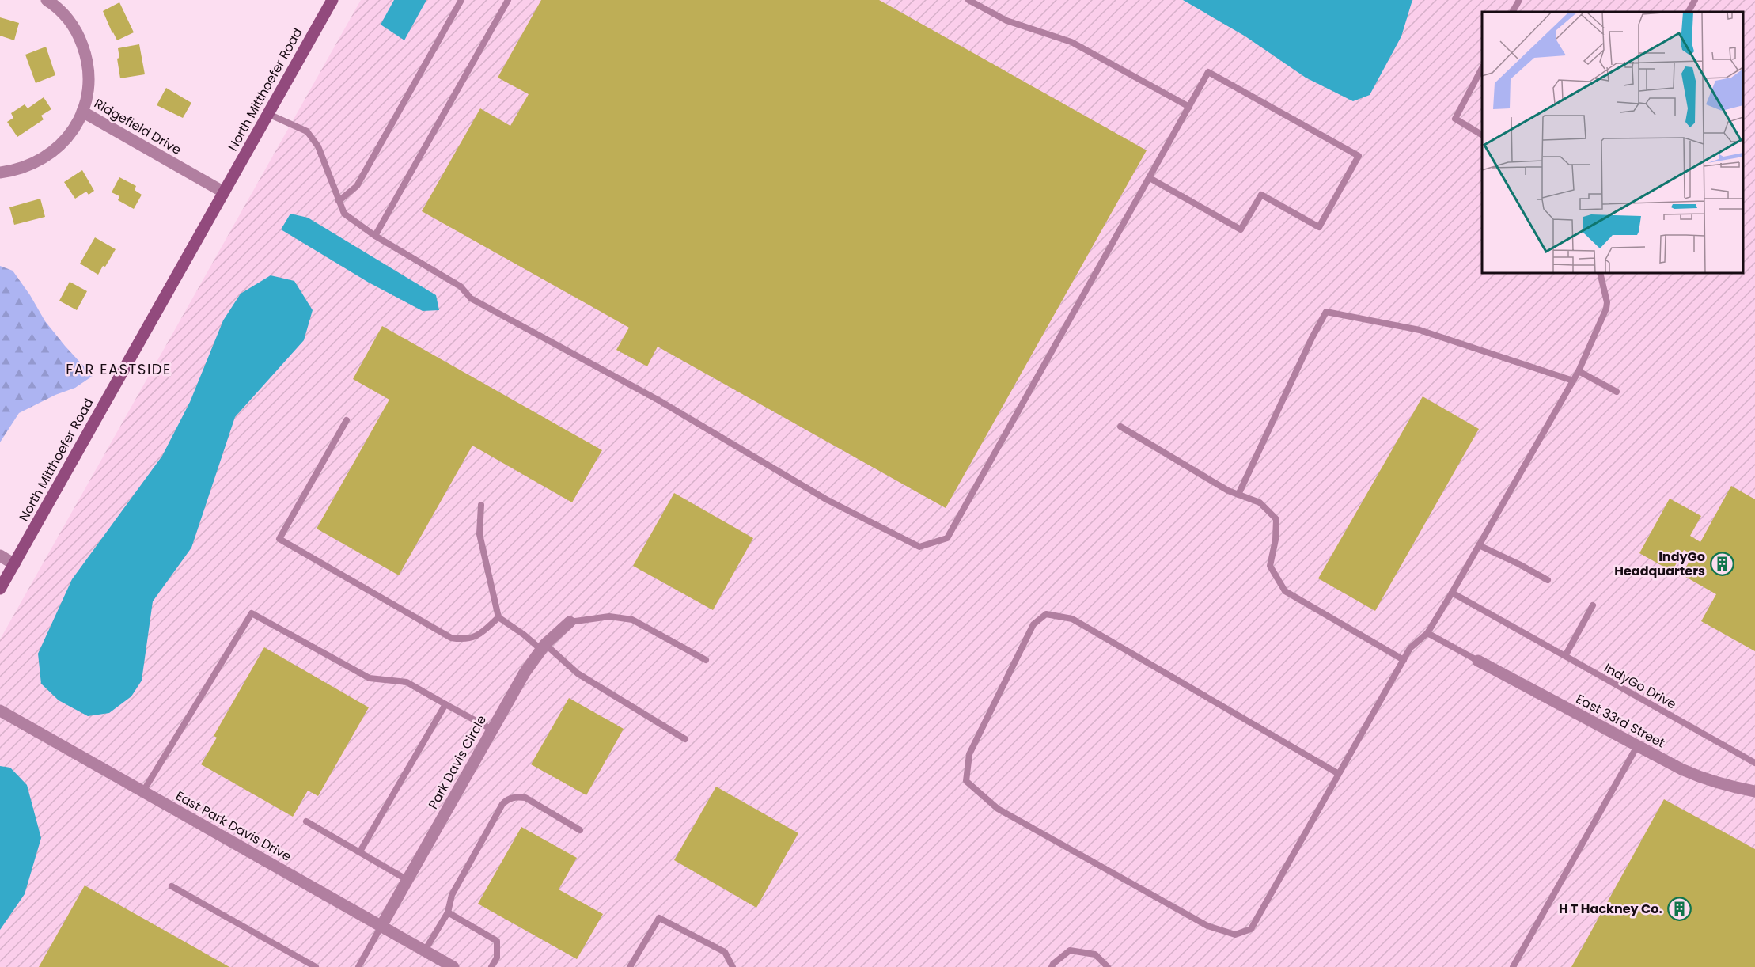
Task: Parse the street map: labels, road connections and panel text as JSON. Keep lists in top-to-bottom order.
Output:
{
  "streets": {
    "main road": ["North Mitthoefer Road"],
    "street": [
      "Ridgefield Drive",
      "East 33rd Street",
      "Park Davis Circle",
      "East Park Davis Drive"
    ],
    "lane": ["IndyGo Drive"]
  },
  "crossings": [
    ["North Mitthoefer Road", "Ridgefield Drive"],
    ["Park Davis Circle", "East Park Davis Drive"]
  ],
  "districts": ["FAR EASTSIDE"],
  "places": {
    "building": ["IndyGo Headquarters", "H T Hackney Co."]
  }
}
